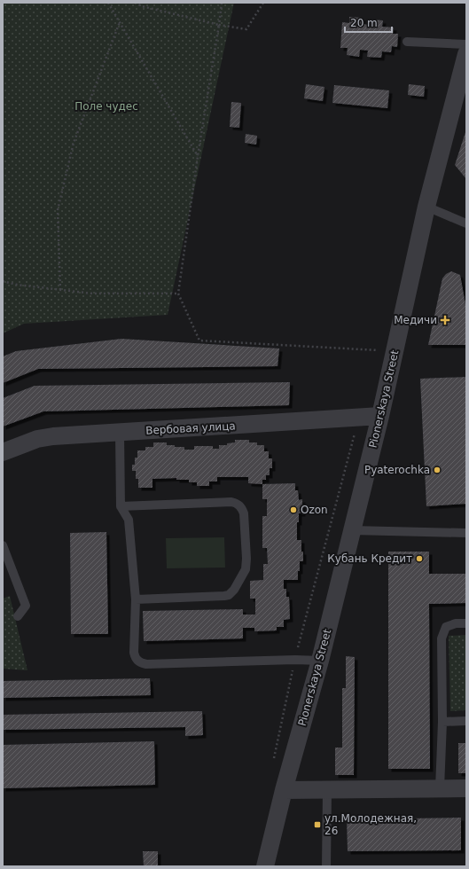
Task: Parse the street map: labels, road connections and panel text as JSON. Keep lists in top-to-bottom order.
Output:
{
  "streets": {
    "street": ["Pionerskaya Street", "Вербовая улица"]
  },
  "crossings": [
    ["Pionerskaya Street", "Вербовая улица"]
  ],
  "parks": ["Поле чудес"],
  "places": {
    "health": ["Медичи"],
    "other": ["Pyaterochka", "Ozon", "Кубань Кредит"],
    "transit": ["ул.Молодежная, 26"]
  },
  "scale_bar": "20 m"
}
